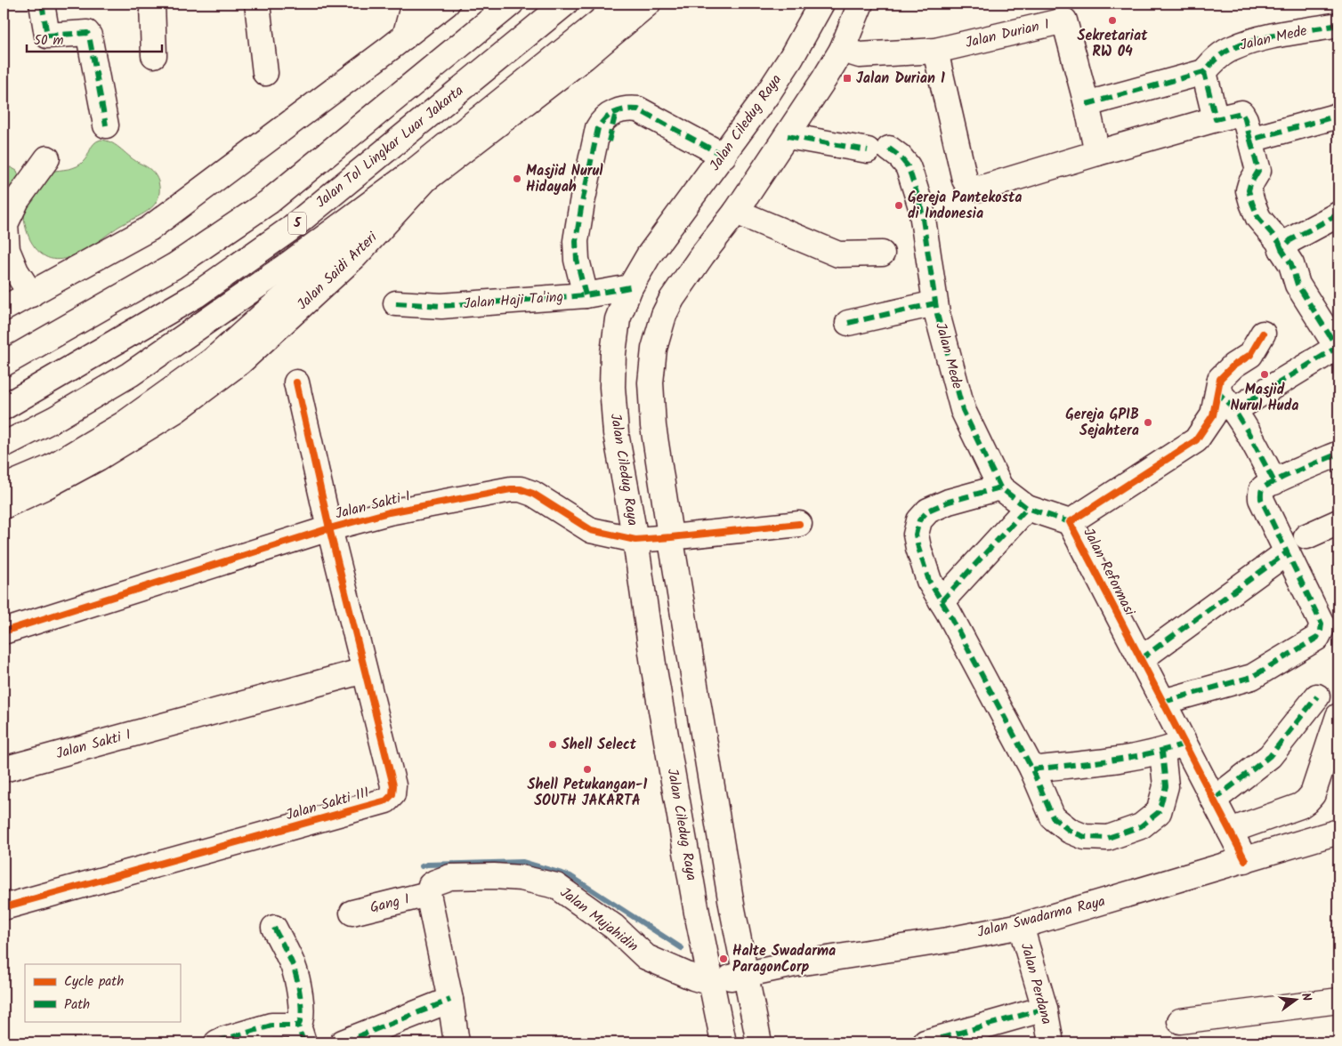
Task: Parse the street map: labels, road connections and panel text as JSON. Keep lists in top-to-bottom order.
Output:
{
  "streets": {
    "main road": [
      "Jalan Durian I",
      "Jalan Mede",
      "Jalan Ciledug Raya",
      "Jalan Tol Lingkar Luar Jakarta",
      "5",
      "Jalan Saidi Arteri",
      "Jalan Haji Ta'ing",
      "Jalan Sakti I",
      "Jalan Reformasi",
      "Jalan Sakti III",
      "Gang I",
      "Jalan Swadarma Raya",
      "Jalan Mujahidin",
      "Jalan Perdana"
    ]
  },
  "crossings": [
    ["Jalan Mede", "Jalan Reformasi"],
    ["Jalan Ciledug Raya", "Jalan Haji Ta'ing"],
    ["Jalan Ciledug Raya", "Jalan Sakti I"],
    ["Jalan Ciledug Raya", "Jalan Swadarma Raya"],
    ["Jalan Ciledug Raya", "Jalan Mujahidin"],
    ["Jalan Sakti I", "Jalan Sakti III"],
    ["Jalan Reformasi", "Jalan Swadarma Raya"],
    ["Gang I", "Jalan Mujahidin"],
    ["Jalan Swadarma Raya", "Jalan Mujahidin"],
    ["Jalan Swadarma Raya", "Jalan Perdana"]
  ],
  "places": {
    "other": [
      "Sekretariat RW 04",
      "Masjid Nurul Hidayah",
      "Gereja Pantekosta di Indonesia",
      "Masjid Nurul Huda",
      "Gereja GPIB Sejahtera",
      "Shell Select",
      "Shell Petukangan-1 SOUTH JAKARTA",
      "Halte Swadarma ParagonCorp"
    ],
    "transit": ["Jalan Durian 1"]
  },
  "legend": ["Cycle path", "Path"],
  "scale_bar": "50 m",
  "north": "right"
}
